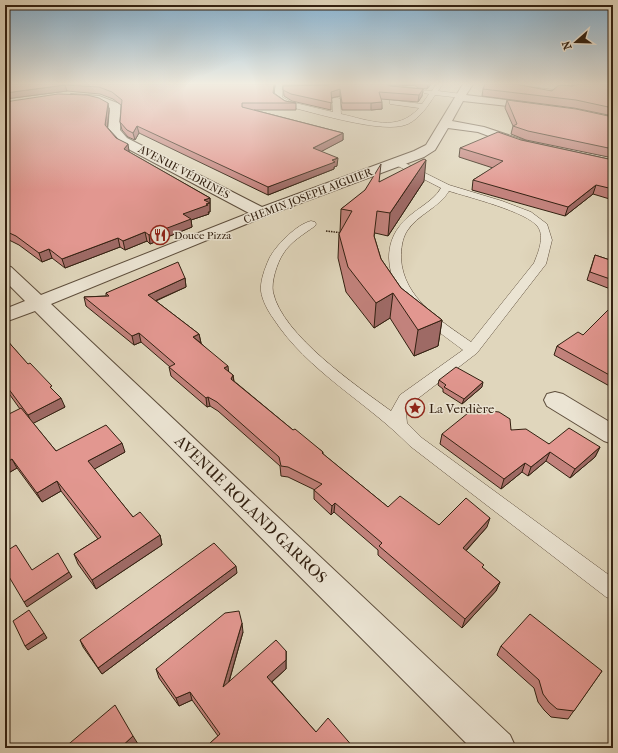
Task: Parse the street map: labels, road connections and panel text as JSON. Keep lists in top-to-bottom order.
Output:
{
  "streets": {
    "street": ["AVENUE VÉDRINES", "CHEMIN JOSEPH AIGUIER", "AVENUE ROLAND GARROS"]
  },
  "crossings": [
    ["AVENUE VÉDRINES", "CHEMIN JOSEPH AIGUIER"],
    ["CHEMIN JOSEPH AIGUIER", "AVENUE ROLAND GARROS"]
  ],
  "places": {
    "restaurant": ["Douce Pizza"],
    "place": ["La Verdière"]
  },
  "north": "left"
}
